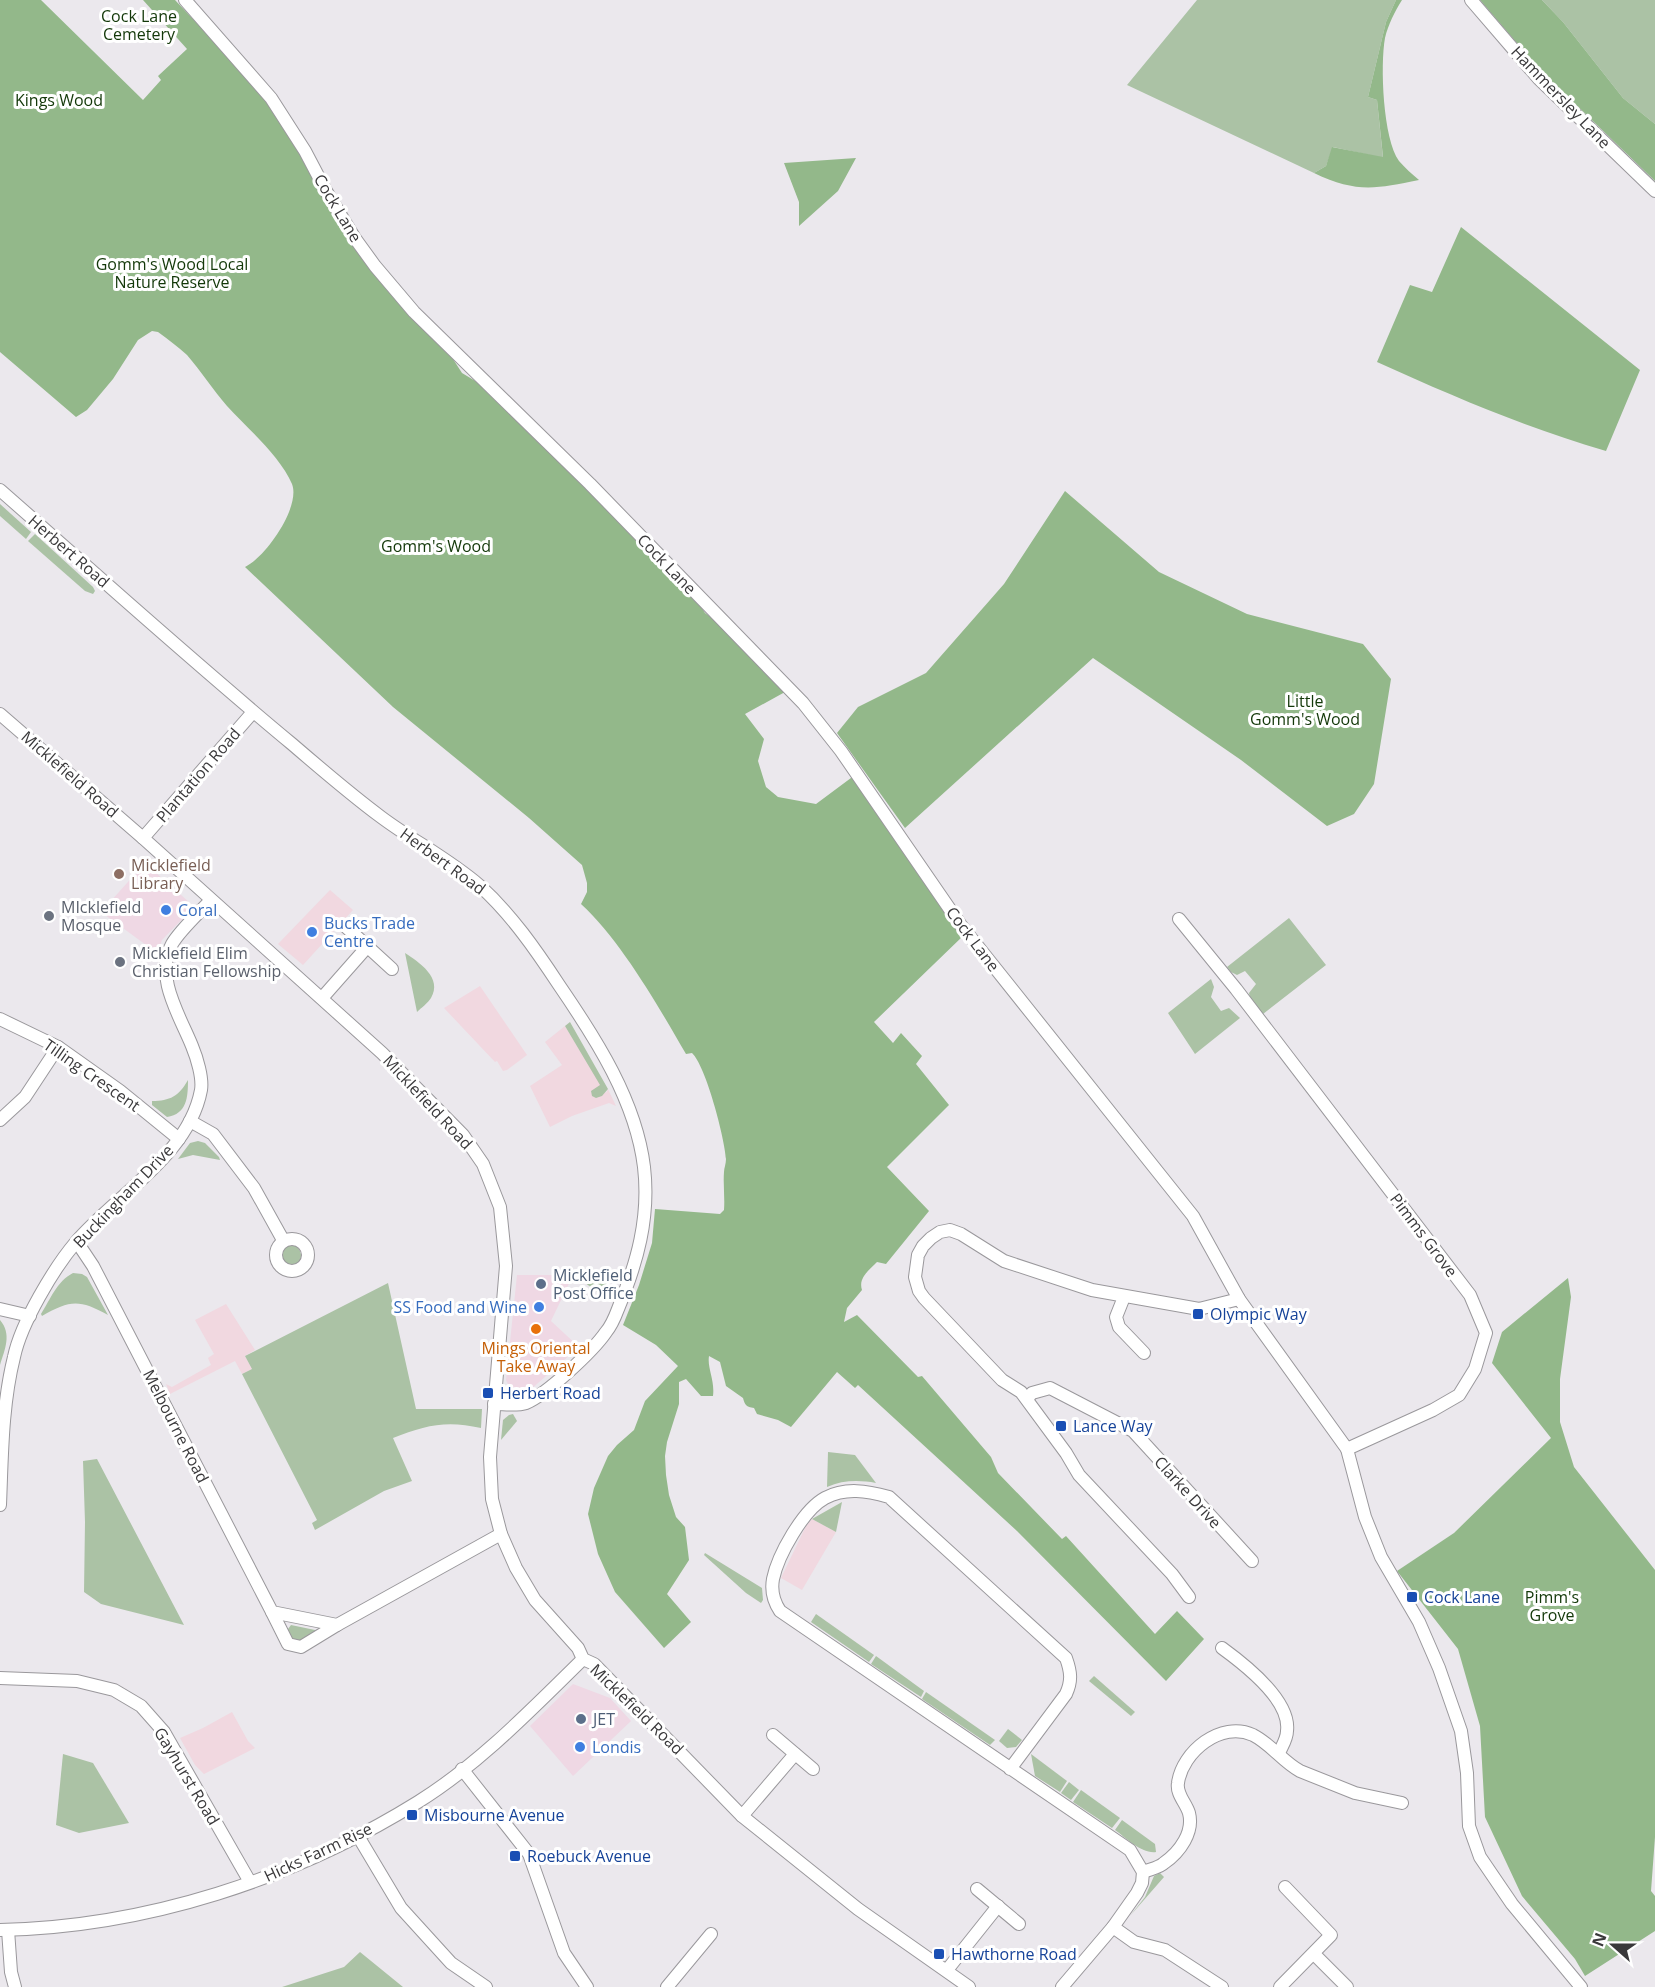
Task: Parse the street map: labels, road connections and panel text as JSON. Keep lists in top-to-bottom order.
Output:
{
  "streets": {
    "street": [
      "Hammersley Lane",
      "Cock Lane",
      "Herbert Road",
      "Micklefield Road",
      "Plantation Road",
      "Tilling Crescent",
      "Buckingham Drive",
      "Pimms Grove",
      "Melbourne Road",
      "Clarke Drive",
      "Gayhurst Road",
      "Hicks Farm Rise"
    ]
  },
  "crossings": [
    ["Cock Lane", "Pimms Grove"],
    ["Herbert Road", "Micklefield Road"],
    ["Herbert Road", "Plantation Road"],
    ["Micklefield Road", "Plantation Road"],
    ["Micklefield Road", "Buckingham Drive"],
    ["Micklefield Road", "Melbourne Road"],
    ["Micklefield Road", "Hicks Farm Rise"],
    ["Tilling Crescent", "Buckingham Drive"],
    ["Buckingham Drive", "Melbourne Road"],
    ["Gayhurst Road", "Hicks Farm Rise"]
  ],
  "parks": [
    "Cock Lane Cemetery",
    "Kings Wood",
    "Gomm's Wood Local Nature Reserve",
    "Gomm's Wood",
    "Little Gomm's Wood",
    "Pimm's Grove"
  ],
  "places": {
    "other": [
      "Micklefield Library",
      "Coral",
      "MIcklefield Mosque",
      "Bucks Trade Centre",
      "Micklefield Elim Christian Fellowship",
      "Micklefield Post Office",
      "SS Food and Wine",
      "Mings Oriental Take Away",
      "JET",
      "Londis"
    ],
    "transit": [
      "Olympic Way",
      "Herbert Road",
      "Lance Way",
      "Cock Lane",
      "Misbourne Avenue",
      "Roebuck Avenue",
      "Hawthorne Road"
    ]
  },
  "north": "left"
}
